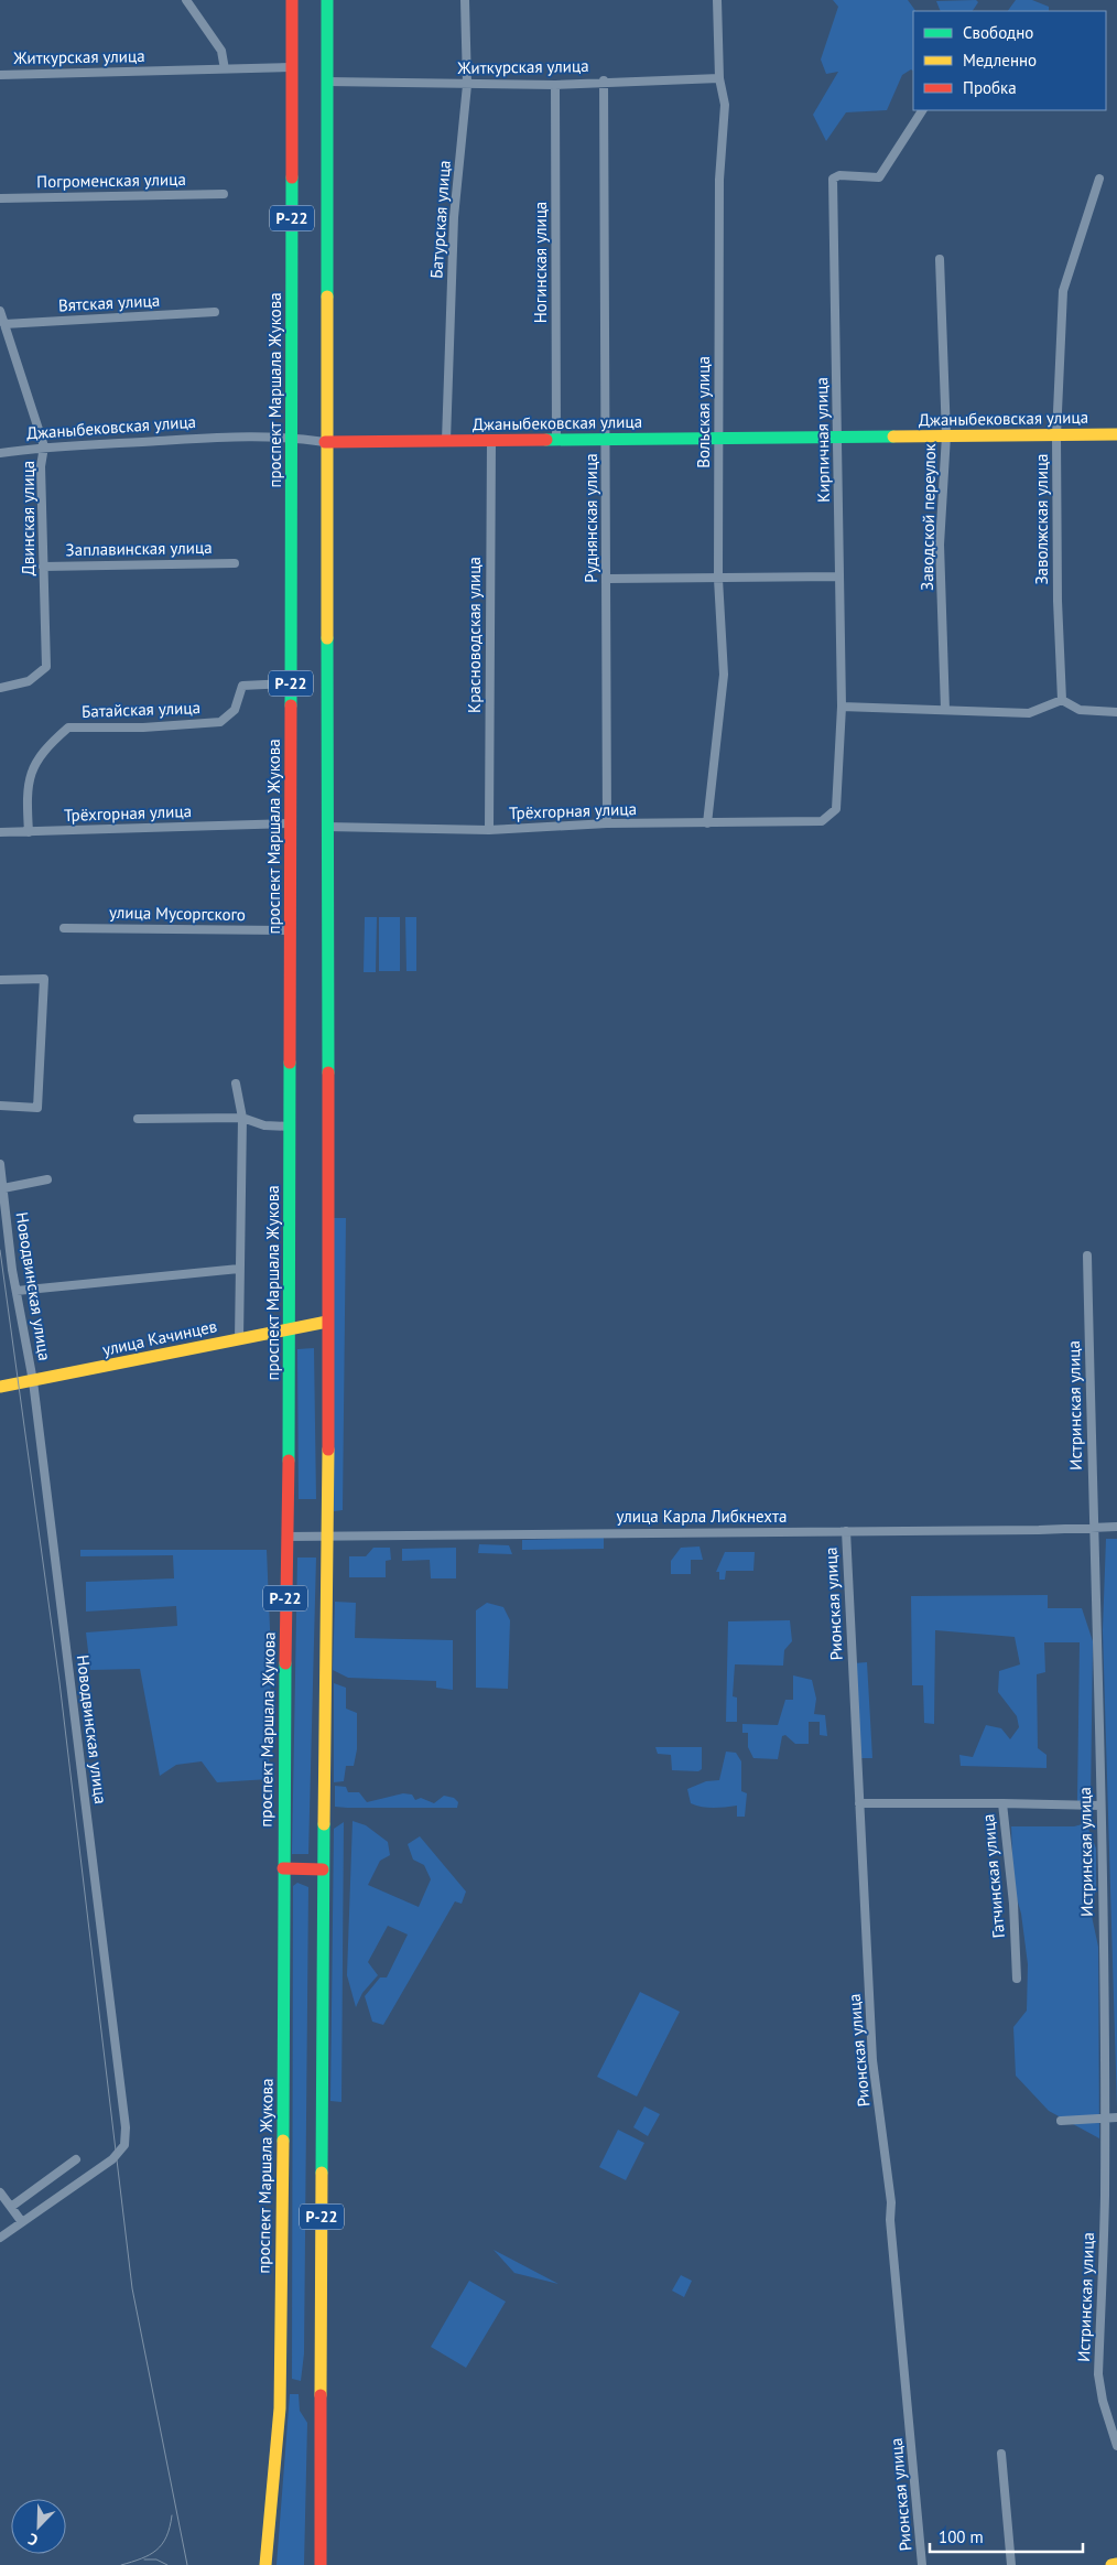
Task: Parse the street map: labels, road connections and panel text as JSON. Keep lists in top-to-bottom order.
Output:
{
  "streets": {
    "main road": [
      "Р-22",
      "проспект Маршала Жукова",
      "Джаныбековская улица",
      "улица Качинцев"
    ],
    "street": [
      "Житкурская улица",
      "Погроменская улица",
      "Батурская улица",
      "Ногинская улица",
      "Вятская улица",
      "Вольская улица",
      "Кирпичная улица",
      "Заводской переулок",
      "Двинская улица",
      "Руднянская улица",
      "Заволжская улица",
      "Заплавинская улица",
      "Красноводская улица",
      "Батайская улица",
      "Трёхгорная улица",
      "улица Мусоргского",
      "Новодвинская улица",
      "Истринская улица",
      "улица Карла Либкнехта",
      "Рионская улица",
      "Гатчинская улица"
    ]
  },
  "crossings": [
    ["Житкурская улица", "Р-22"],
    ["Житкурская улица", "Батурская улица"],
    ["Житкурская улица", "Ногинская улица"],
    ["Житкурская улица", "проспект Маршала Жукова"],
    ["Житкурская улица", "Вольская улица"],
    ["Житкурская улица", "Руднянская улица"],
    ["Р-22", "Джаныбековская улица"],
    ["Р-22", "Трёхгорная улица"],
    ["Р-22", "улица Качинцев"],
    ["Р-22", "улица Карла Либкнехта"],
    ["Батурская улица", "Джаныбековская улица"],
    ["Ногинская улица", "Джаныбековская улица"],
    ["Вятская улица", "Двинская улица"],
    ["проспект Маршала Жукова", "Джаныбековская улица"],
    ["проспект Маршала Жукова", "Батайская улица"],
    ["проспект Маршала Жукова", "Трёхгорная улица"],
    ["проспект Маршала Жукова", "улица Мусоргского"],
    ["проспект Маршала Жукова", "улица Качинцев"],
    ["проспект Маршала Жукова", "улица Карла Либкнехта"],
    ["Вольская улица", "Джаныбековская улица"],
    ["Вольская улица", "Трёхгорная улица"],
    ["Джаныбековская улица", "Кирпичная улица"],
    ["Джаныбековская улица", "Заводской переулок"],
    ["Джаныбековская улица", "Двинская улица"],
    ["Джаныбековская улица", "Руднянская улица"],
    ["Джаныбековская улица", "Заволжская улица"],
    ["Джаныбековская улица", "Красноводская улица"],
    ["Кирпичная улица", "Трёхгорная улица"],
    ["Двинская улица", "Заплавинская улица"],
    ["Руднянская улица", "Трёхгорная улица"],
    ["Красноводская улица", "Трёхгорная улица"],
    ["Батайская улица", "Трёхгорная улица"],
    ["Новодвинская улица", "улица Качинцев"],
    ["Истринская улица", "улица Карла Либкнехта"],
    ["Истринская улица", "Гатчинская улица"],
    ["улица Карла Либкнехта", "Рионская улица"]
  ],
  "legend": ["Свободно", "Медленно", "Пробка"],
  "scale_bar": "100 m",
  "north": "bottom left"
}
